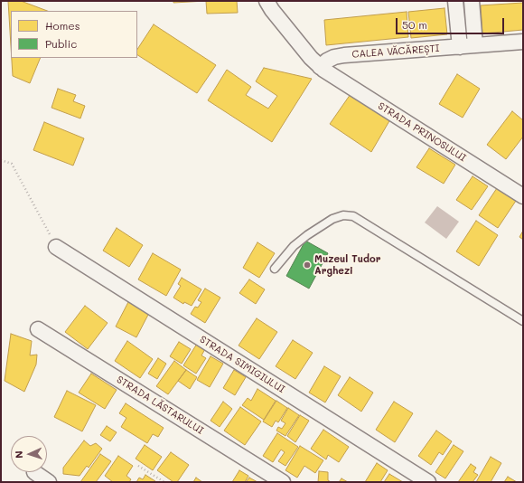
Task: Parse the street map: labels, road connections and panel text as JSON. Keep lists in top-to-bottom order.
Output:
{
  "streets": {
    "street": [
      "CALEA VĂCĂREȘTI",
      "STRADA PRINOSULUI",
      "STRADA SIMIGIULUI",
      "STRADA LĂSTARULUI"
    ]
  },
  "crossings": [
    ["CALEA VĂCĂREȘTI", "STRADA PRINOSULUI"]
  ],
  "places": ["Muzeul Tudor Arghezi"],
  "legend": ["Homes", "Public"],
  "scale_bar": "50 m",
  "north": "left"
}
